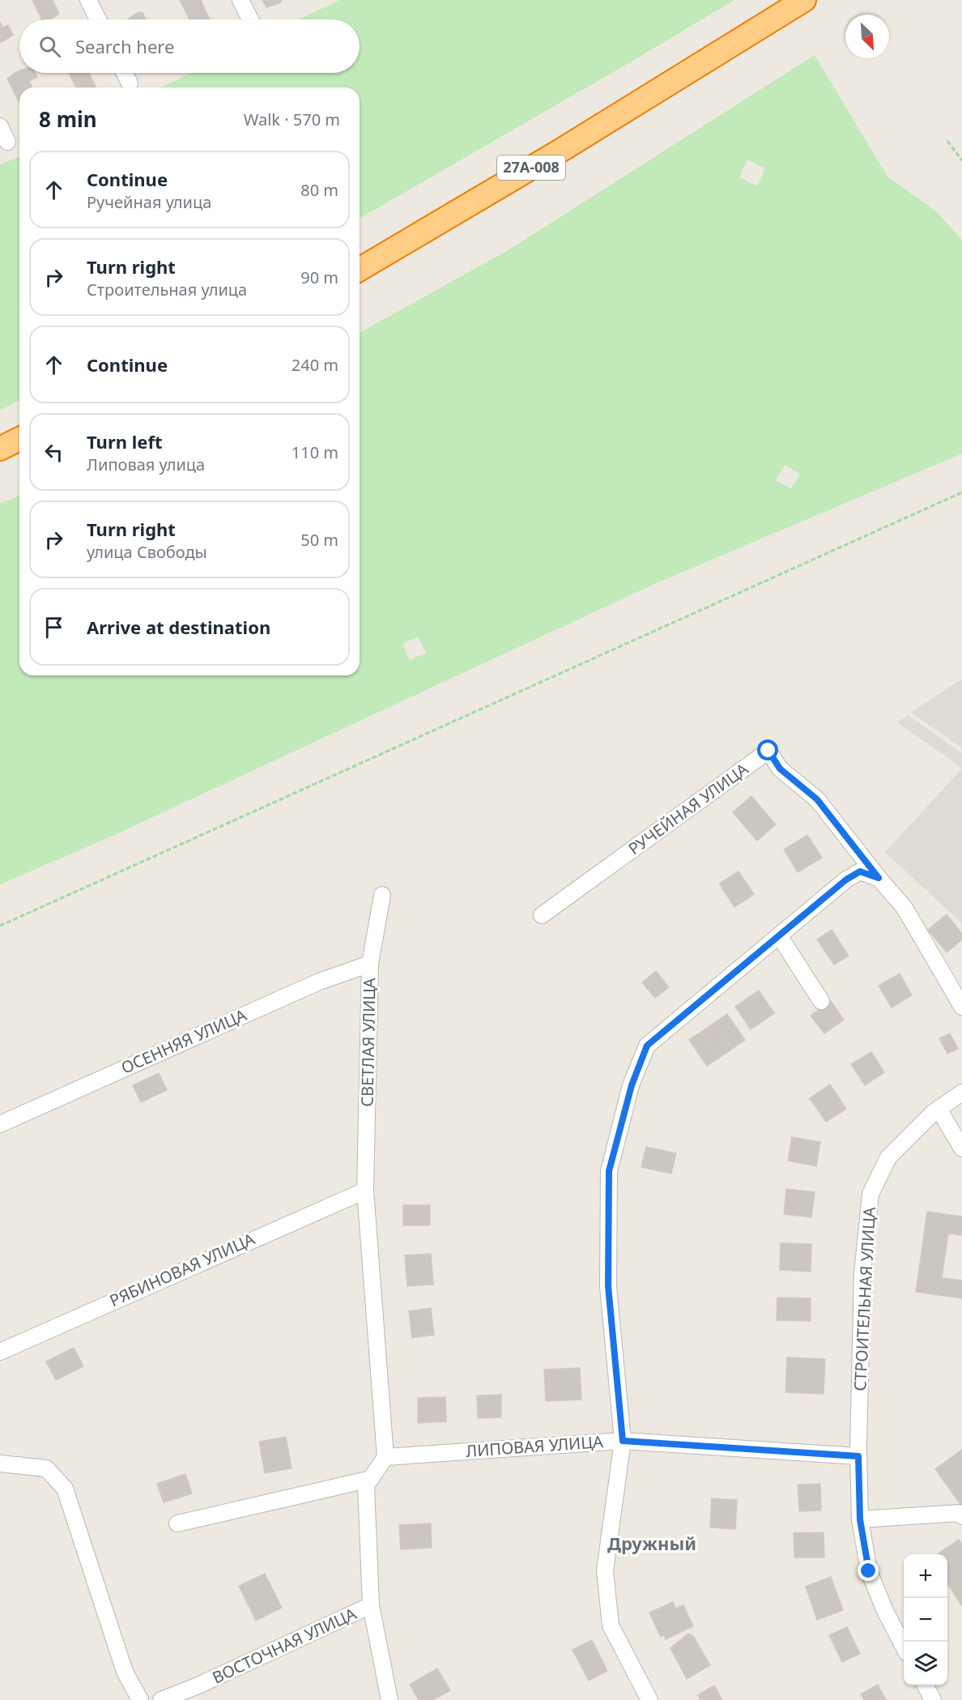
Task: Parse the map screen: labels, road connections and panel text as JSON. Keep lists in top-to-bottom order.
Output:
{
  "streets": {
    "highway": ["27А-008"],
    "street": [
      "РУЧЕЙНАЯ УЛИЦА",
      "ОСЕННЯЯ УЛИЦА",
      "СВЕТЛАЯ УЛИЦА",
      "РЯБИНОВАЯ УЛИЦА",
      "СТРОИТЕЛЬНАЯ УЛИЦА",
      "ЛИПОВАЯ УЛИЦА",
      "ВОСТОЧНАЯ УЛИЦА"
    ]
  },
  "crossings": [
    ["ОСЕННЯЯ УЛИЦА", "СВЕТЛАЯ УЛИЦА"],
    ["СВЕТЛАЯ УЛИЦА", "РЯБИНОВАЯ УЛИЦА"],
    ["СВЕТЛАЯ УЛИЦА", "ЛИПОВАЯ УЛИЦА"],
    ["СТРОИТЕЛЬНАЯ УЛИЦА", "ЛИПОВАЯ УЛИЦА"]
  ],
  "districts": ["Дружный"],
  "north": "bottom right",
  "page": {
    "search": "Search here",
    "heading": ["8 min", "Walk · 570 m"],
    "list": [
      ["Continue", "Ручейная улица", "80 m"],
      ["Turn right", "Строительная улица", "90 m"],
      ["Continue", "240 m"],
      ["Turn left", "Липовая улица", "110 m"],
      ["Turn right", "улица Свободы", "50 m"],
      "Arrive at destination"
    ],
    "map_buttons": ["+", "−"]
  }
}
